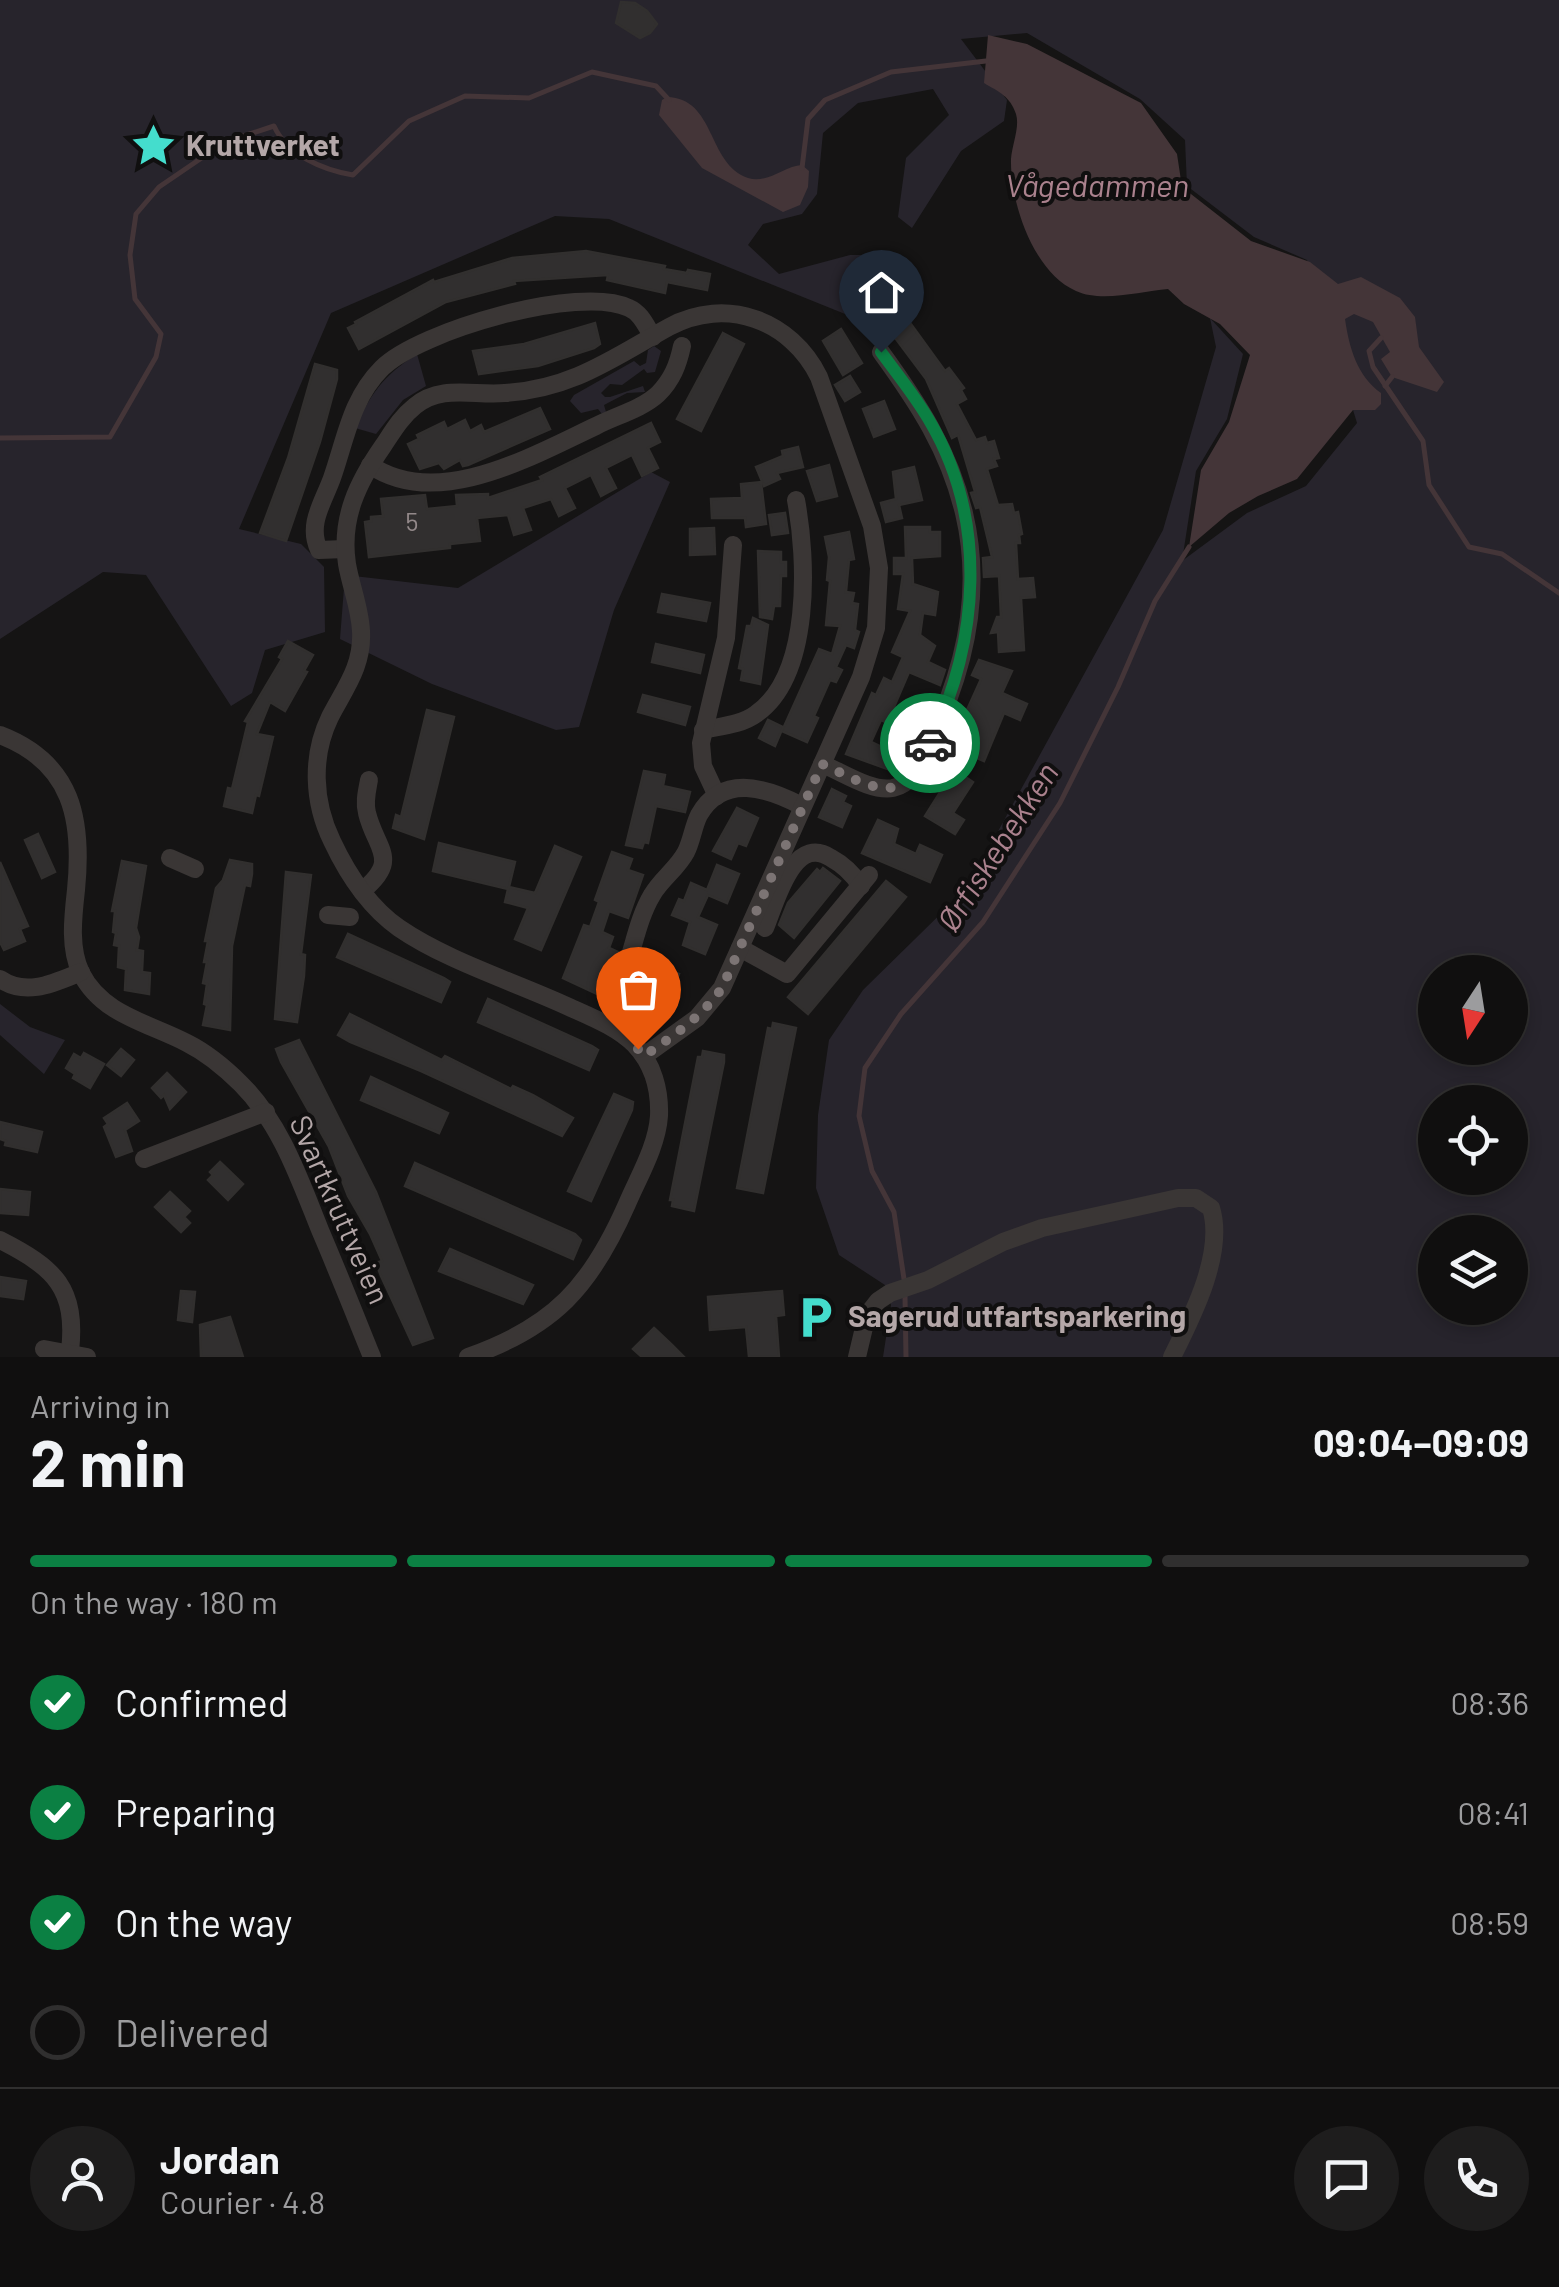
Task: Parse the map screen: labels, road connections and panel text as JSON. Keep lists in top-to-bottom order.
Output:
{
  "streets": {
    "street": ["Svartkruttveien"]
  },
  "water": ["Vågedammen", "Ørfiskebekken"],
  "places": {
    "place": ["Kruttverket"],
    "parking": ["Sagerud utfartsparkering"]
  },
  "house_numbers": ["5"],
  "north": "bottom",
  "page": {
    "heading": ["2 min", "Arriving in", "09:04–09:09"],
    "panel": ["Jordan", "Courier · 4.8"],
    "bar": "On the way · 180 m",
    "list": [
      ["Confirmed", "08:36"],
      ["Preparing", "08:41"],
      ["On the way", "08:59"],
      "Delivered"
    ]
  }
}
